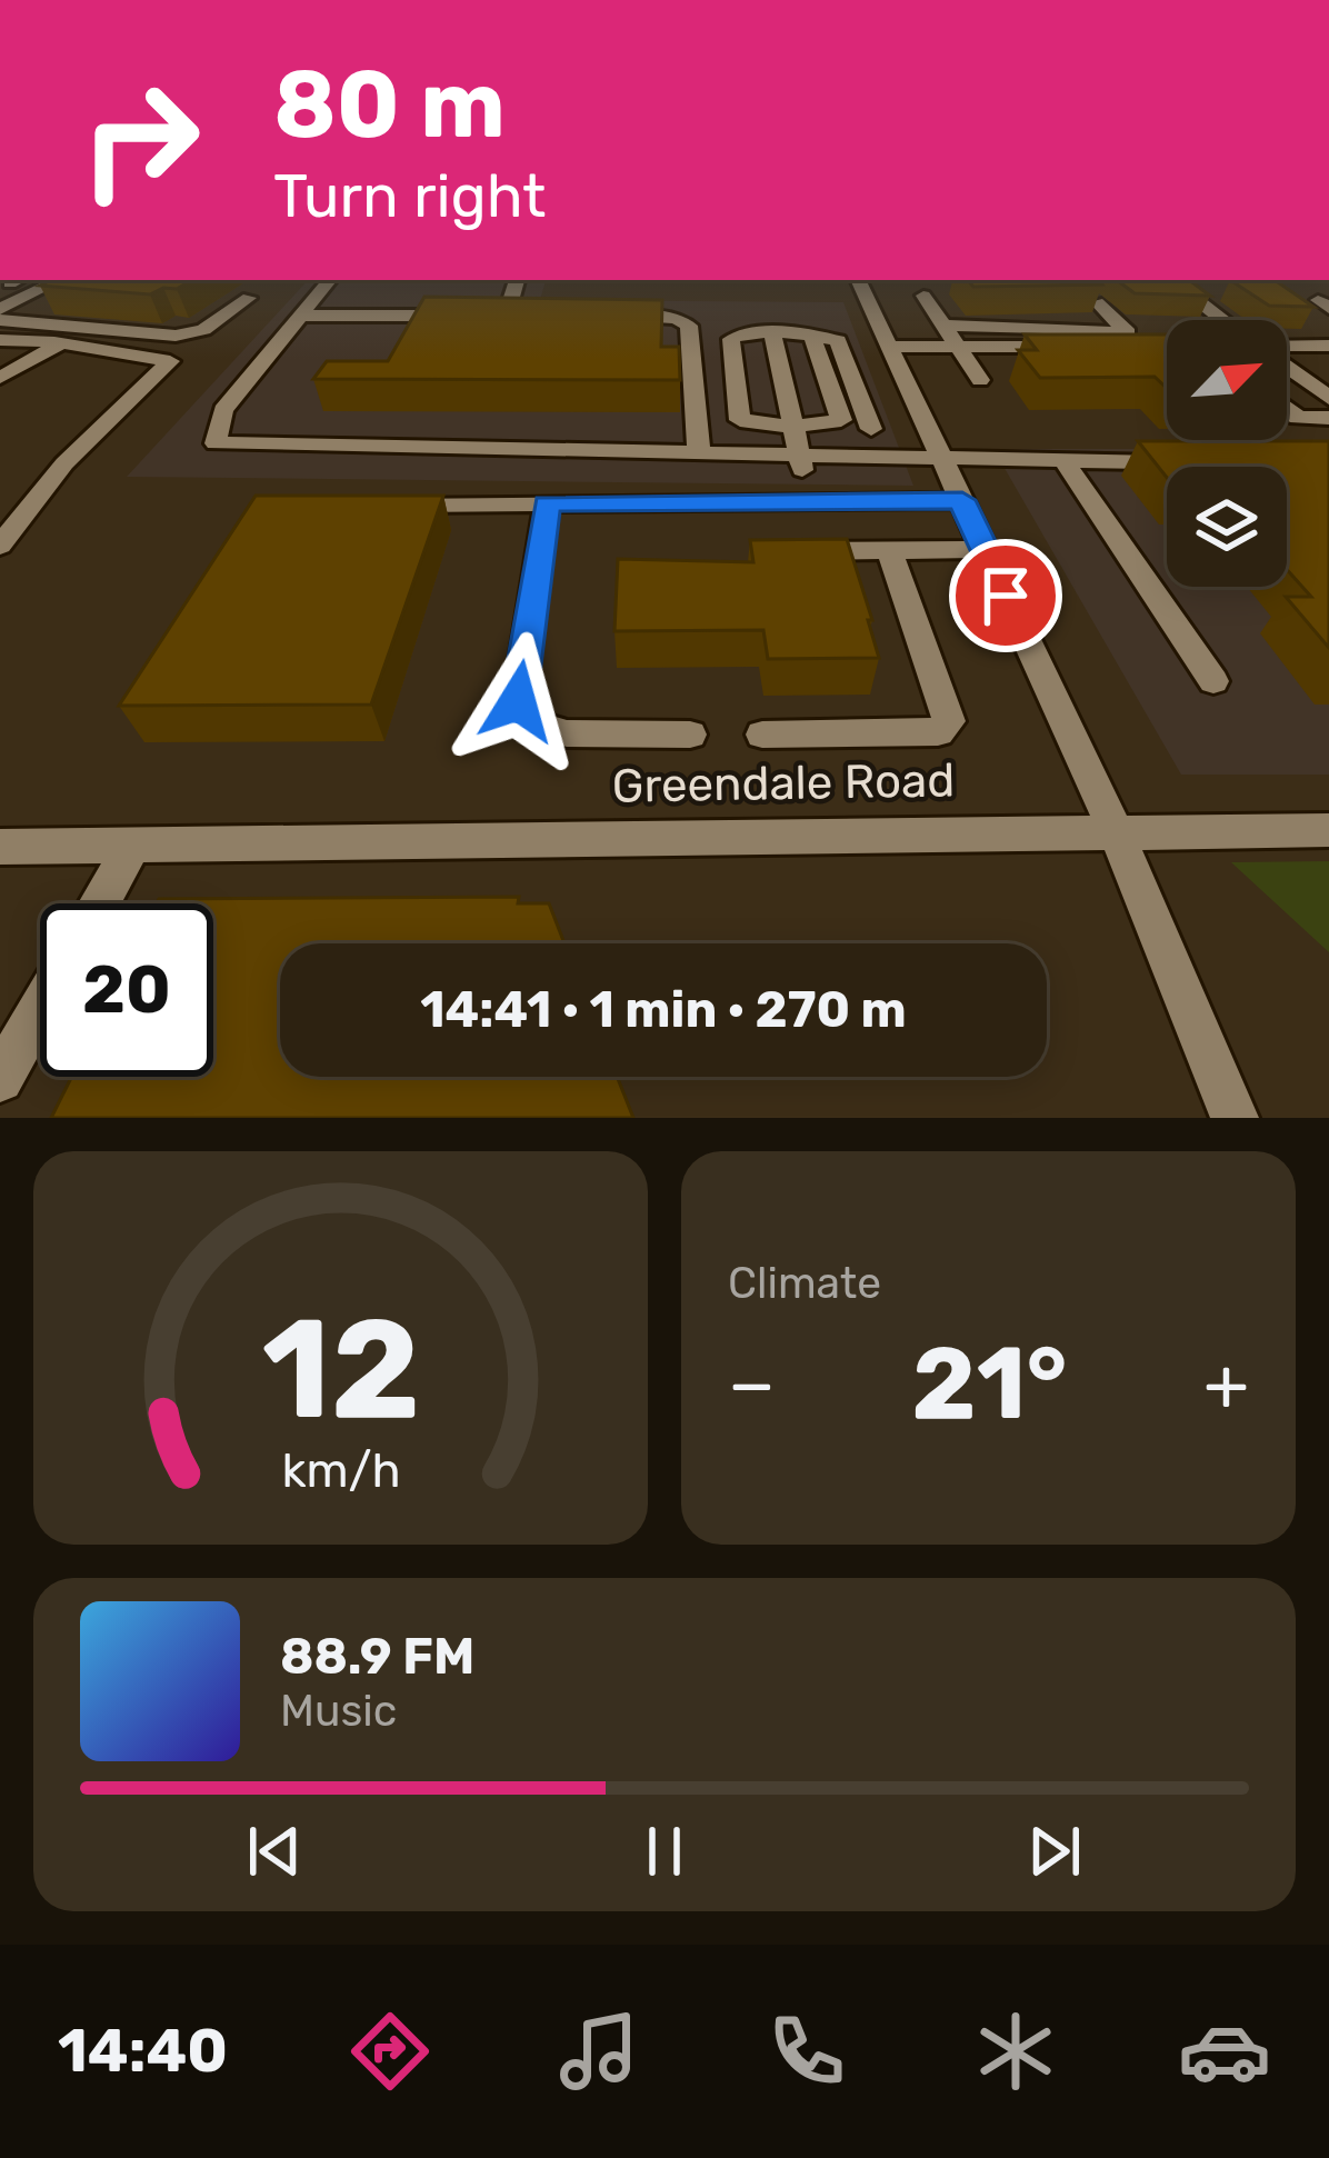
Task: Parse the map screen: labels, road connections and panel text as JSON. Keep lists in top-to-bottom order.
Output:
{
  "streets": {
    "street": ["Greendale Road"]
  },
  "north": "top right",
  "page": {
    "turn": ["80 m", "Turn right"],
    "limit": "20",
    "trip": "14:41 · 1 min · 270 m",
    "tile": "Climate",
    "heat": ["−", "21°", "+"],
    "song": ["88.9 FM", "Music"],
    "tabs": "14:40",
    "gauge": ["12", "km/h"]
  }
}
